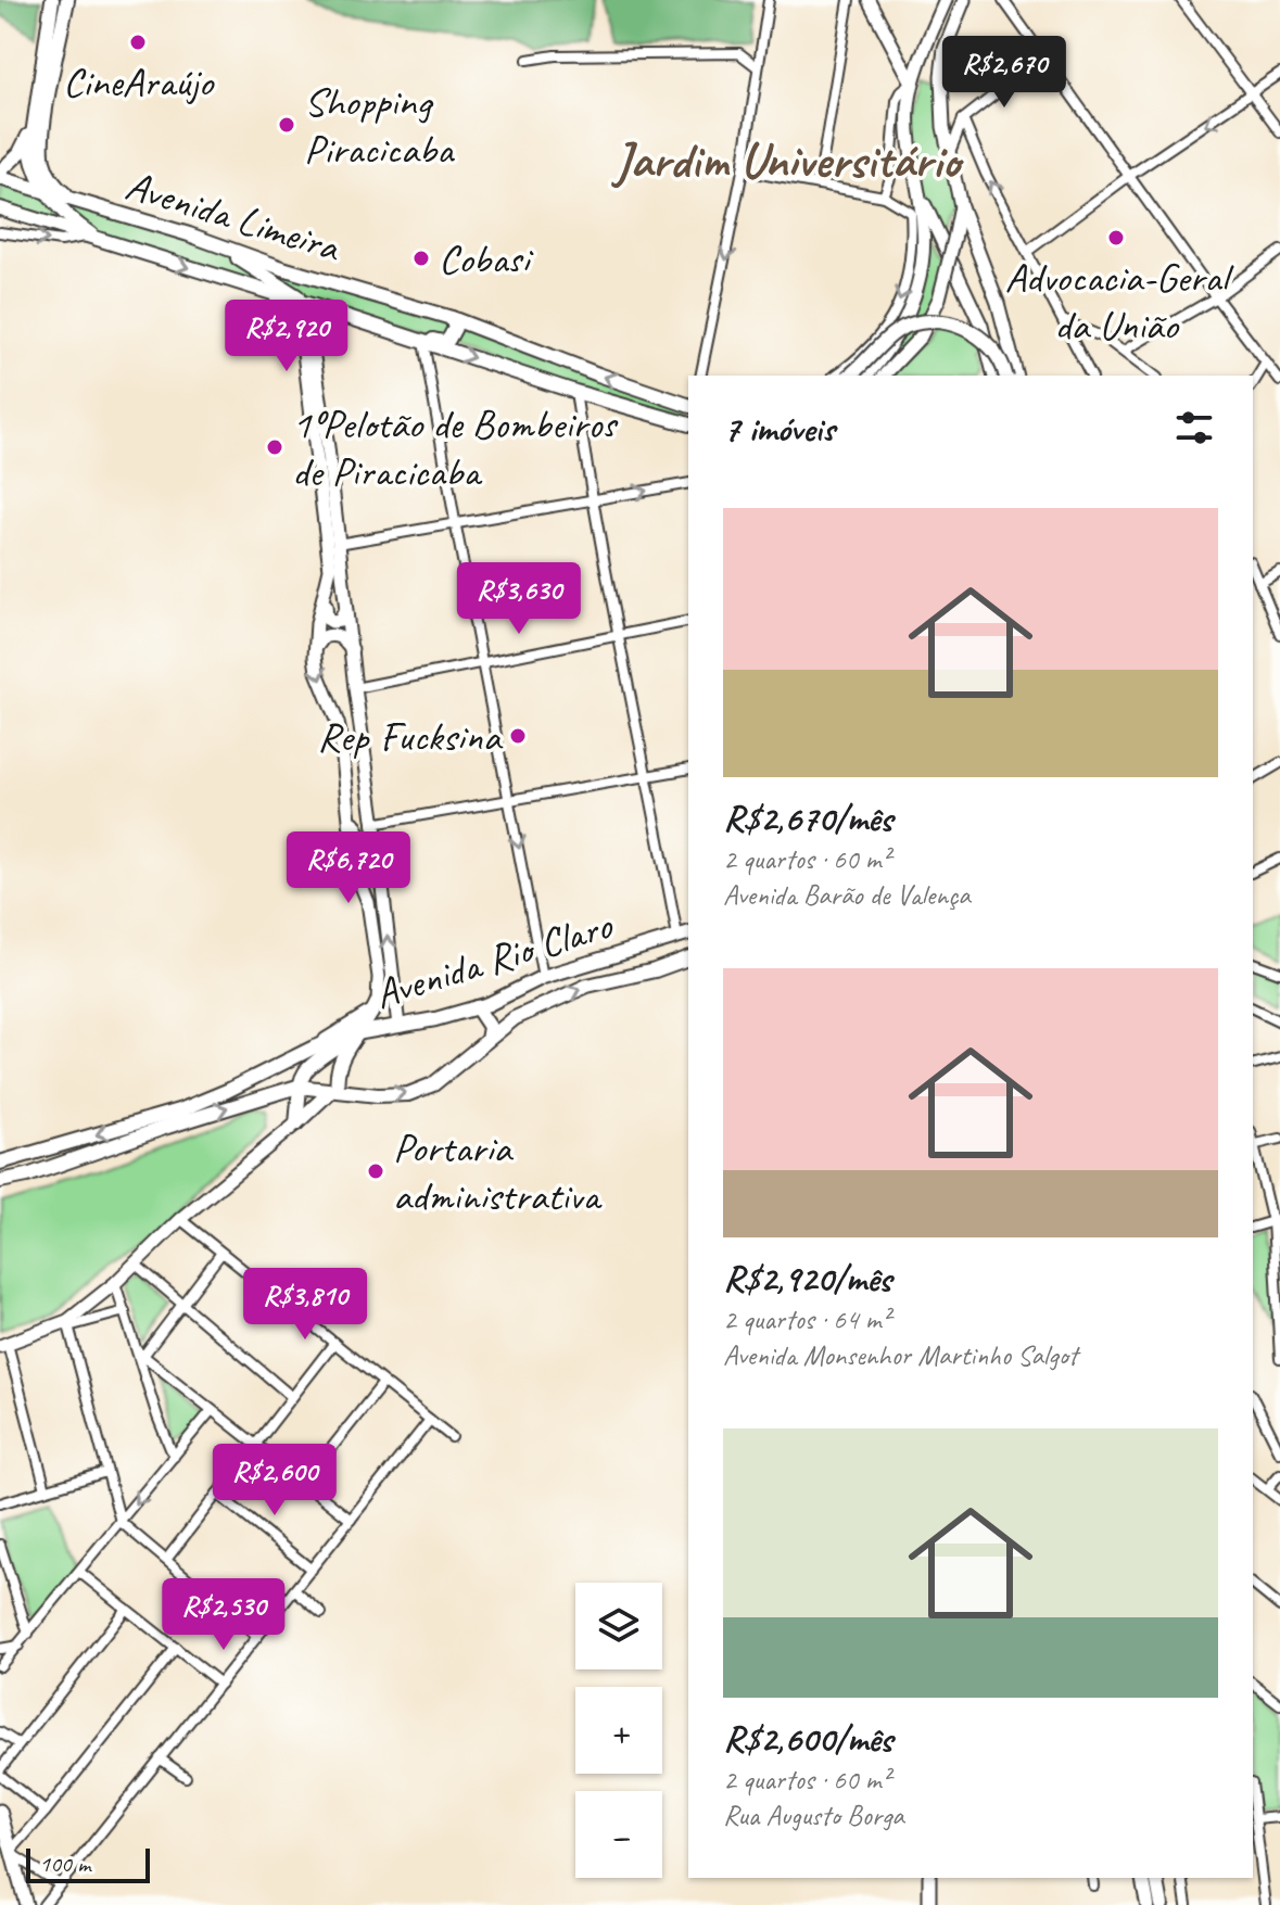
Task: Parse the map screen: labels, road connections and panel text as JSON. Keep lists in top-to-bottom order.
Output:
{
  "streets": {
    "highway": ["Avenida Limeira", "Avenida Rio Claro"]
  },
  "districts": ["Jardim Universitário"],
  "places": [
    "CineAraújo",
    "Shopping Piracicaba",
    "Advocacia-Geral da União",
    "Cobasi",
    "1ºPelotão de Bombeiros de Piracicaba",
    "Rep Fucksina",
    "Portaria administrativa"
  ],
  "scale_bar": "100 m",
  "page": {
    "price": [
      "R$2,670",
      "R$2,920",
      "R$3,630",
      "R$6,720",
      "R$3,810",
      "R$2,600",
      "R$2,530"
    ],
    "heading": "7 imóveis",
    "list": [
      {
        "name": "R$2,670/mês",
        "note": "2 quartos · 60 m² · Avenida Barão de Valença"
      },
      {
        "name": "R$2,920/mês",
        "note": "2 quartos · 64 m² · Avenida Monsenhor Martinho Salgot"
      },
      {
        "name": "R$2,600/mês",
        "note": "2 quartos · 60 m² · Rua Augusto Borga"
      }
    ],
    "map_buttons": ["+", "−"],
    "scale": "100 m"
  }
}
